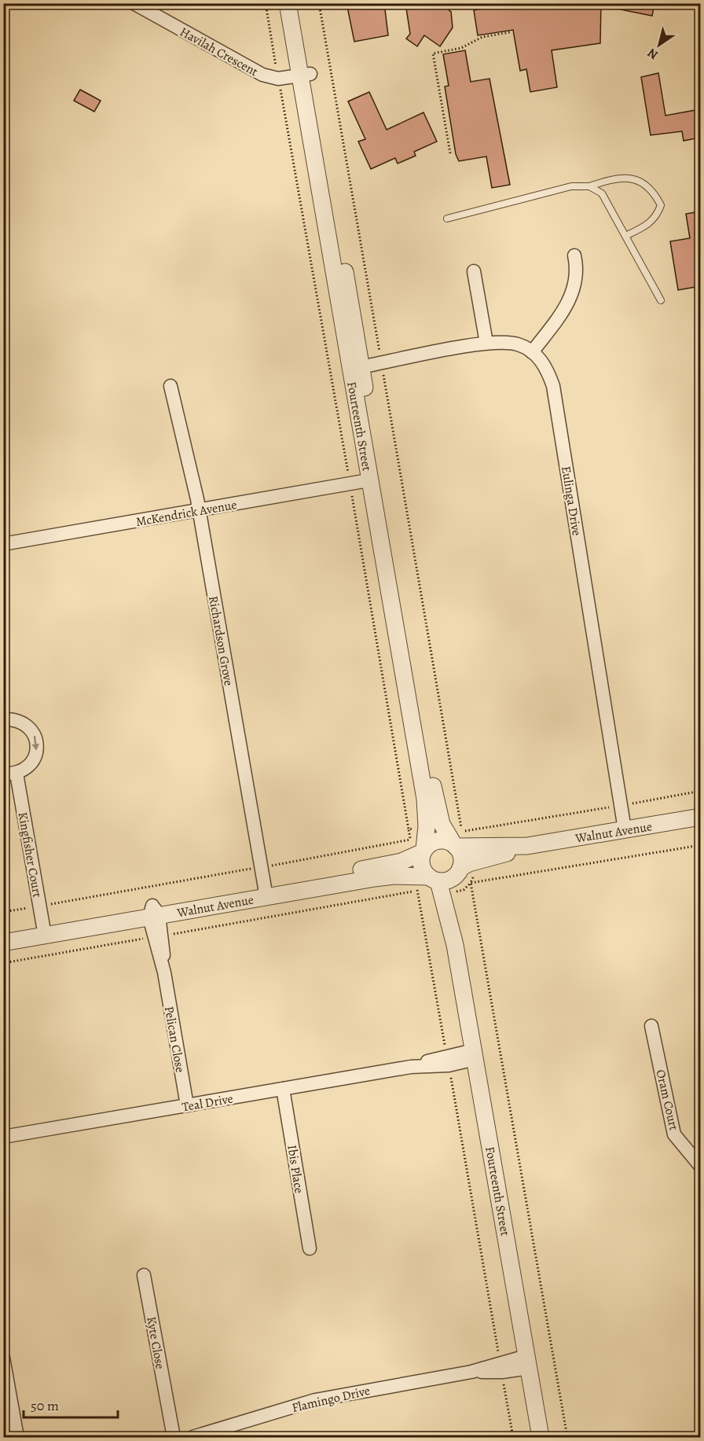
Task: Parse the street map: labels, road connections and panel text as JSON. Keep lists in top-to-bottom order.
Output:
{
  "streets": {
    "street": [
      "Havilah Crescent",
      "Fourteenth Street",
      "Eulinga Drive",
      "McKendrick Avenue",
      "Richardson Grove",
      "Walnut Avenue",
      "Kingfisher Court",
      "Pelican Close",
      "Oram Court",
      "Teal Drive",
      "Ibis Place",
      "Kyte Close",
      "Flamingo Drive"
    ]
  },
  "crossings": [
    ["Havilah Crescent", "Fourteenth Street"],
    ["Fourteenth Street", "Eulinga Drive"],
    ["Fourteenth Street", "McKendrick Avenue"],
    ["Fourteenth Street", "Walnut Avenue"],
    ["Fourteenth Street", "Teal Drive"],
    ["Fourteenth Street", "Flamingo Drive"],
    ["Eulinga Drive", "Walnut Avenue"],
    ["McKendrick Avenue", "Richardson Grove"],
    ["Richardson Grove", "Walnut Avenue"],
    ["Walnut Avenue", "Kingfisher Court"],
    ["Walnut Avenue", "Pelican Close"],
    ["Pelican Close", "Teal Drive"],
    ["Teal Drive", "Ibis Place"]
  ],
  "scale_bar": "50 m",
  "north": "bottom left"
}
